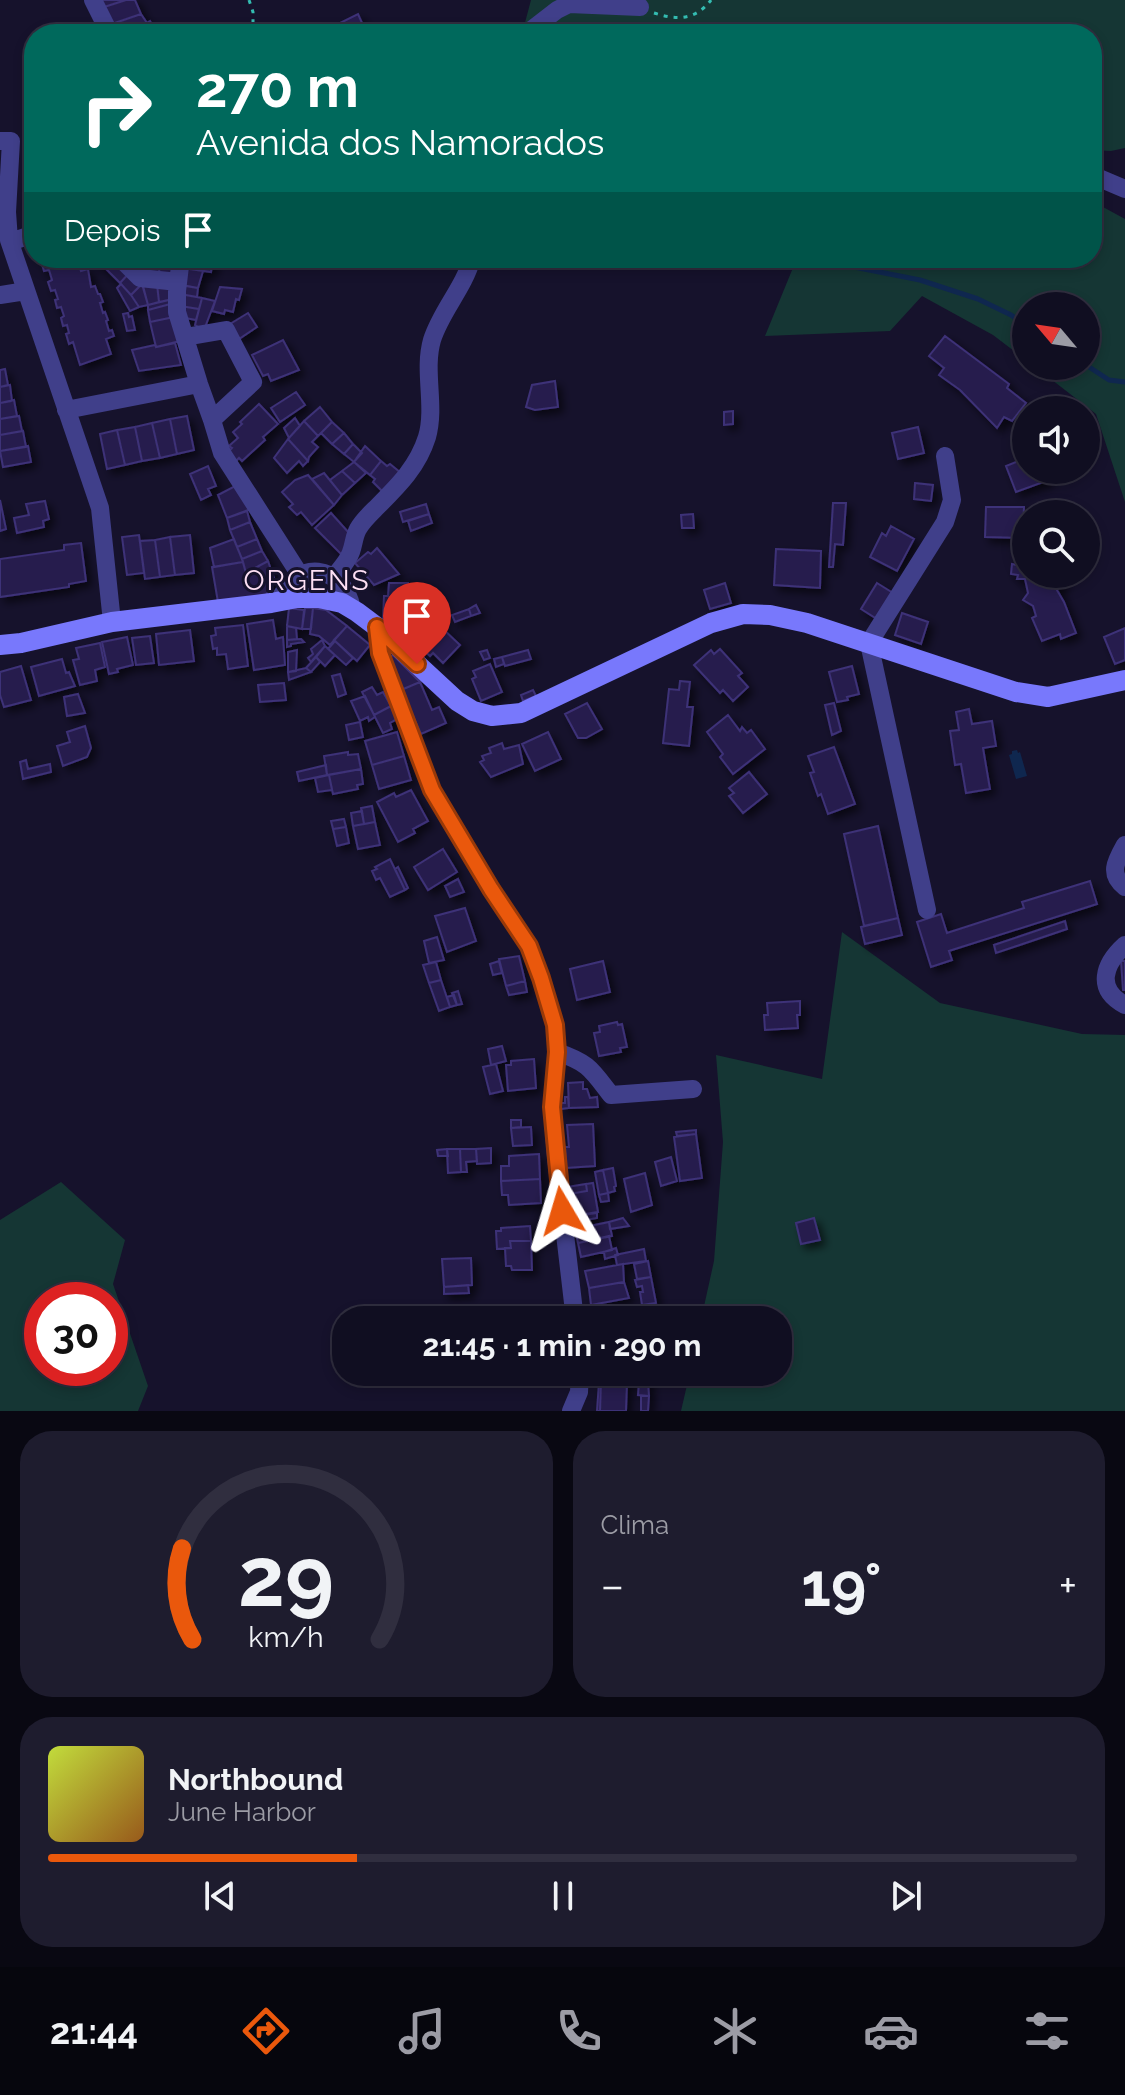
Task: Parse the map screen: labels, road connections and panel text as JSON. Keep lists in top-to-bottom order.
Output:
{
  "districts": ["ORGENS"],
  "north": "top left",
  "page": {
    "turn": ["270 m", "Avenida dos Namorados"],
    "then": "Depois",
    "limit": "30",
    "trip": "21:45 · 1 min · 290 m",
    "tile": "Clima",
    "heat": ["−", "19°", "+"],
    "song": ["Northbound", "June Harbor"],
    "tabs": "21:44",
    "gauge": ["29", "km/h"]
  }
}
